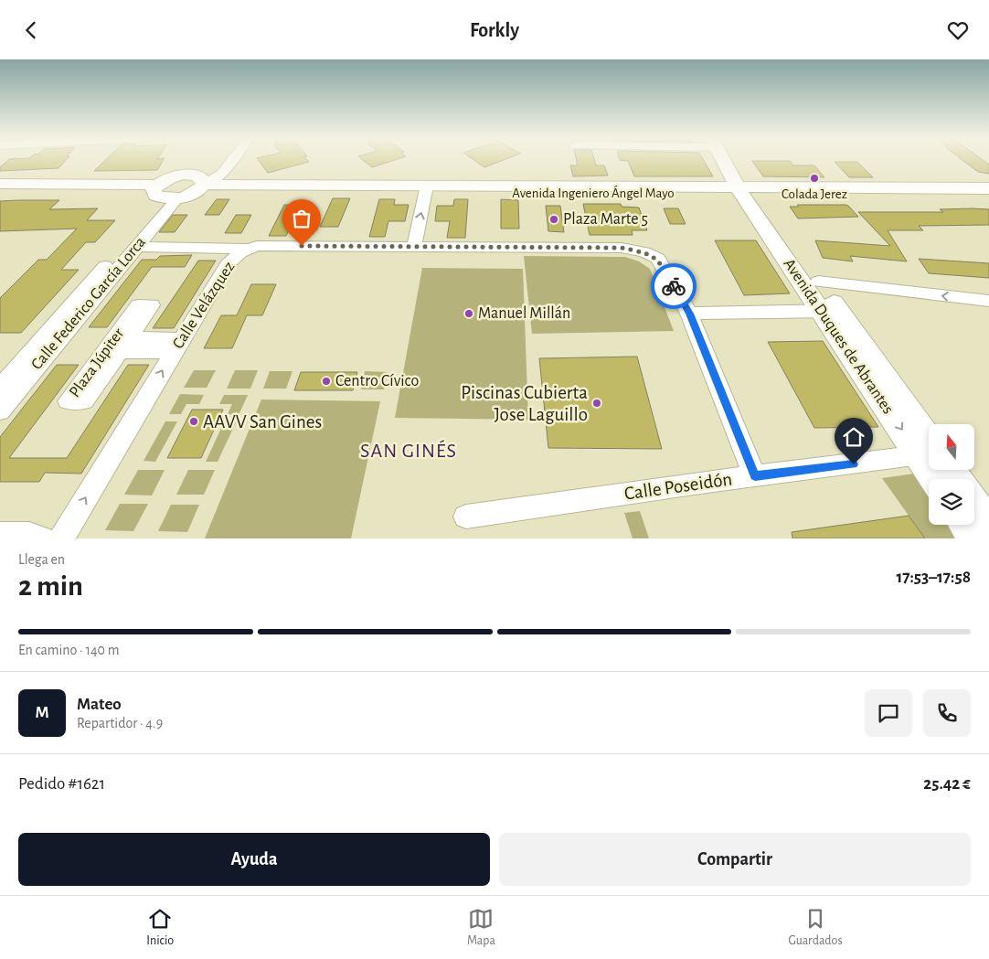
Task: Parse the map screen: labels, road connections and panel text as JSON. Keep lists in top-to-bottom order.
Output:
{
  "streets": {
    "main road": ["Avenida Ingeniero Ángel Mayo", "Avenida Duques de Abrantes"],
    "street": [
      "Calle Federico García Lorca",
      "Calle Velázquez",
      "Plaza Júpiter",
      "Calle Poseidón"
    ]
  },
  "crossings": [
    ["Avenida Ingeniero Ángel Mayo", "Calle Federico García Lorca"],
    ["Avenida Ingeniero Ángel Mayo", "Avenida Duques de Abrantes"],
    ["Calle Velázquez", "Plaza Júpiter"],
    ["Calle Velázquez", "Calle Poseidón"]
  ],
  "districts": ["SAN GINÉS"],
  "places": [
    "Colada Jerez",
    "Plaza Marte 5",
    "Manuel Millán",
    "Centro Cívico",
    "Piscinas Cubierta Jose Laguillo",
    "AAVV San Gines"
  ],
  "north": "top",
  "page": {
    "header": "Forkly",
    "heading": ["2 min", "Llega en", "17:53–17:58"],
    "panel": [
      "Mateo",
      "Repartidor · 4.9",
      "Pedido #1621",
      "25.42 €"
    ],
    "bar": "En camino · 140 m",
    "round": "M",
    "buttons": ["Ayuda", "Compartir"],
    "tabs": ["Inicio", "Mapa", "Guardados"]
  }
}
